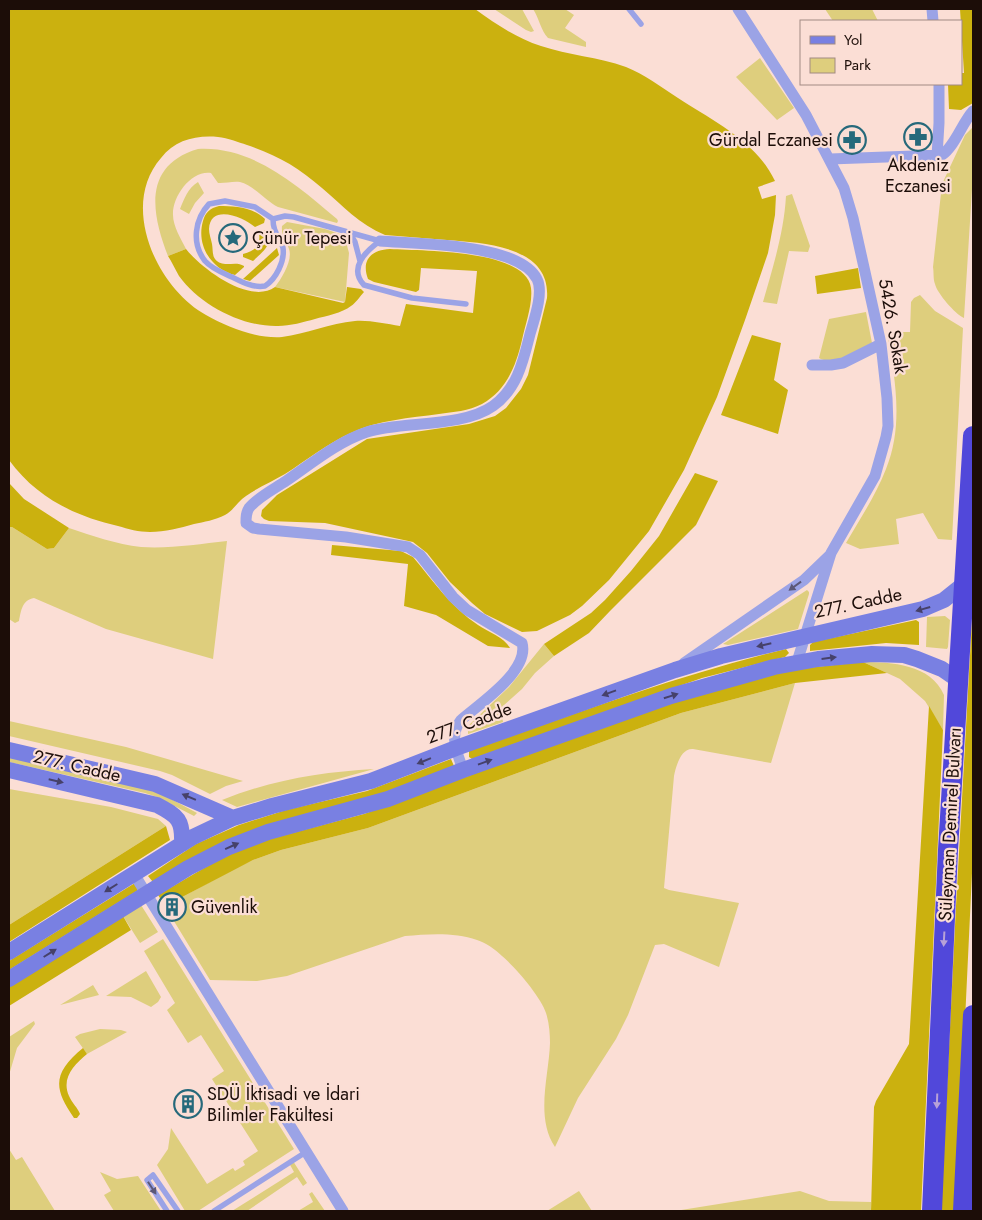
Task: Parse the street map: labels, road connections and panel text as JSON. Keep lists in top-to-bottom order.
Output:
{
  "streets": {
    "highway": ["Süleyman Demirel Bulvarı"],
    "street": ["5426. Sokak", "277. Cadde"]
  },
  "crossings": [
    ["5426. Sokak", "277. Cadde"],
    ["277. Cadde", "Süleyman Demirel Bulvarı"]
  ],
  "places": {
    "pharmacy": ["Akdeniz Eczanesi", "Gürdal Eczanesi"],
    "place": ["Çünür Tepesi"],
    "building": ["Güvenlik", "SDÜ İktisadi ve İdari Bilimler Fakültesi"]
  },
  "legend": ["Yol", "Park"]
}
